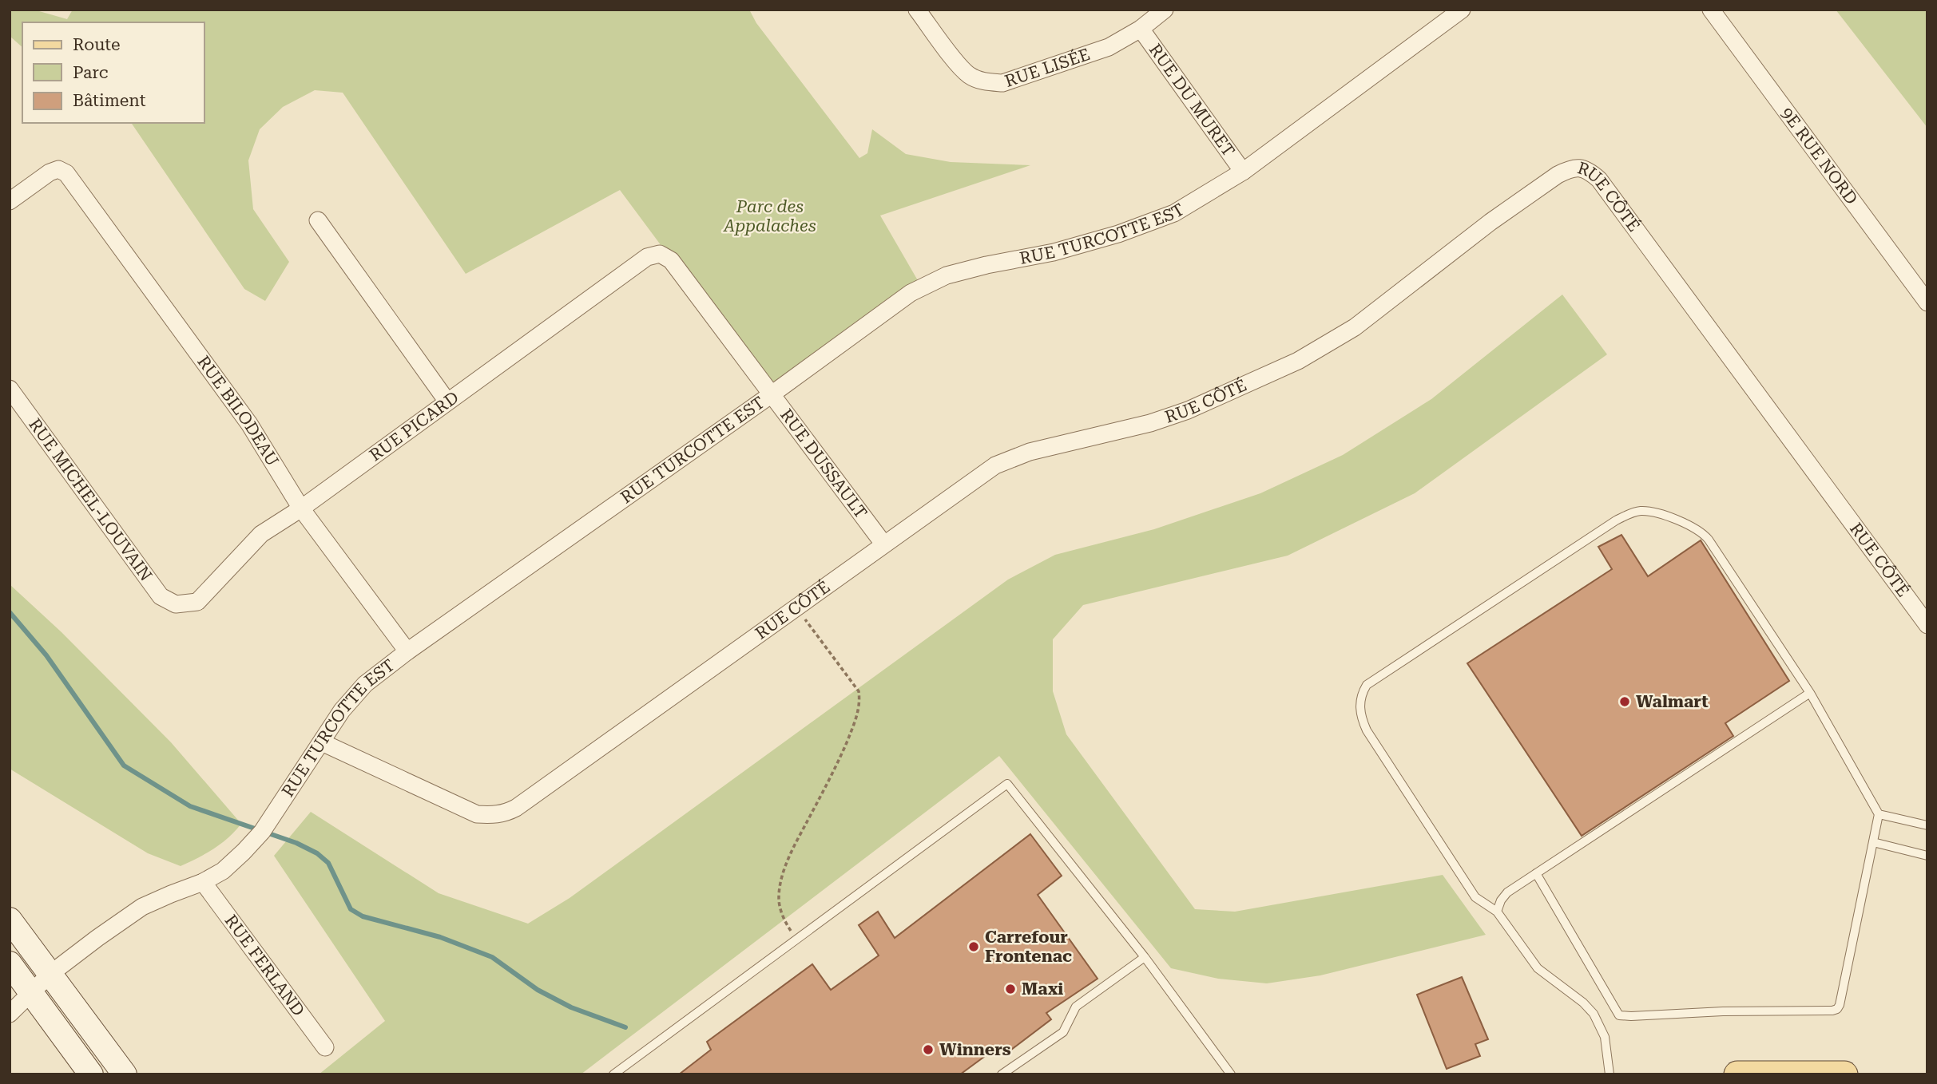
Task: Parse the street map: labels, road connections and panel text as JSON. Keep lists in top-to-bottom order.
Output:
{
  "streets": {
    "street": [
      "RUE LISÉE",
      "RUE DU MURET",
      "9E RUE NORD",
      "RUE CÔTÉ",
      "RUE TURCOTTE EST",
      "RUE BILODEAU",
      "RUE PICARD",
      "RUE DUSSAULT",
      "RUE MICHEL-LOUVAIN",
      "RUE FERLAND"
    ]
  },
  "crossings": [
    ["RUE LISÉE", "RUE DU MURET"],
    ["RUE DU MURET", "RUE TURCOTTE EST"],
    ["RUE CÔTÉ", "RUE TURCOTTE EST"],
    ["RUE CÔTÉ", "RUE DUSSAULT"],
    ["RUE TURCOTTE EST", "RUE BILODEAU"],
    ["RUE TURCOTTE EST", "RUE DUSSAULT"],
    ["RUE TURCOTTE EST", "RUE FERLAND"],
    ["RUE BILODEAU", "RUE PICARD"],
    ["RUE PICARD", "RUE DUSSAULT"],
    ["RUE PICARD", "RUE MICHEL-LOUVAIN"]
  ],
  "parks": ["Parc des Appalaches"],
  "places": [
    "Walmart",
    "Carrefour Frontenac",
    "Maxi",
    "Winners"
  ],
  "legend": ["Route", "Parc", "Bâtiment"]
}
